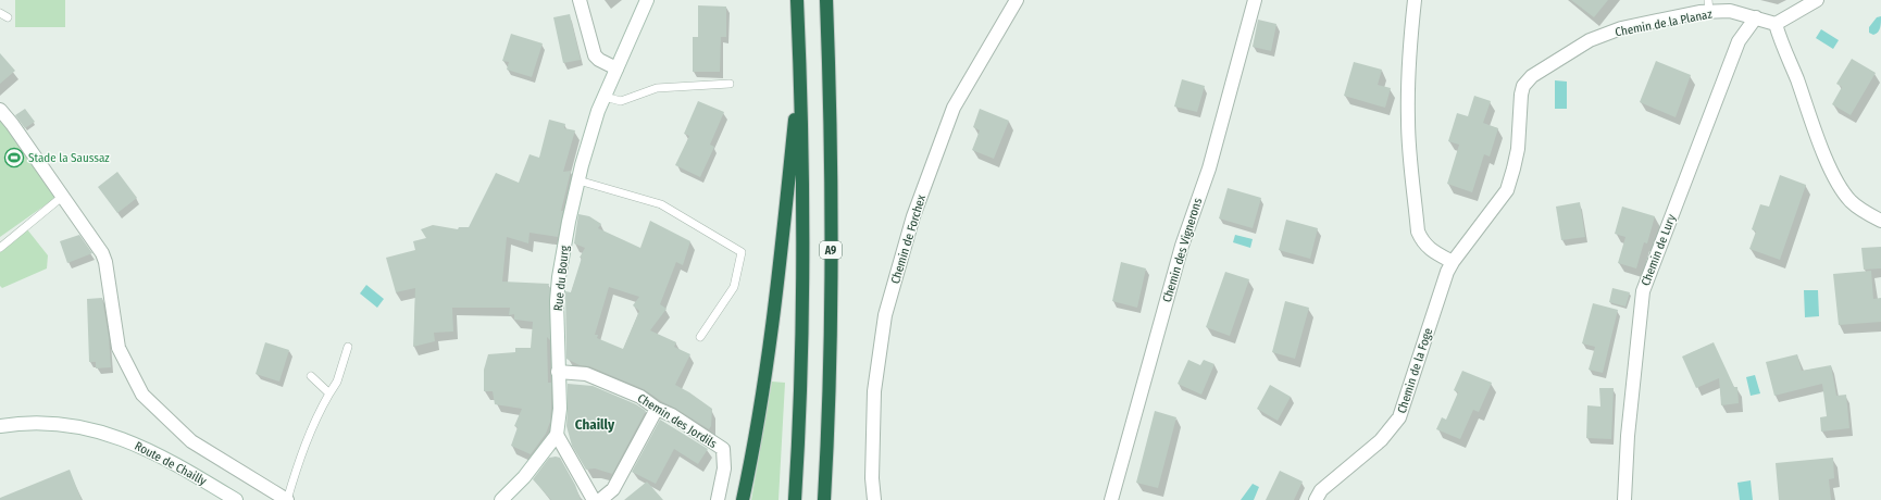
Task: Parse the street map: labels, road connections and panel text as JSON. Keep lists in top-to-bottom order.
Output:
{
  "streets": {
    "highway": ["A9"],
    "street": [
      "Chemin de la Planaz",
      "Chemin de Forchex",
      "Chemin des Vignerons",
      "Chemin de Lury",
      "Rue du Bourg",
      "Chemin de la Foge",
      "Chemin des Jordils",
      "Route de Chailly"
    ]
  },
  "crossings": [
    ["Chemin de la Planaz", "Chemin de Lury"],
    ["Chemin de la Planaz", "Chemin de la Foge"],
    ["Rue du Bourg", "Chemin des Jordils"]
  ],
  "districts": ["Chailly"],
  "places": {
    "sports": ["Stade la Saussaz"]
  }
}
